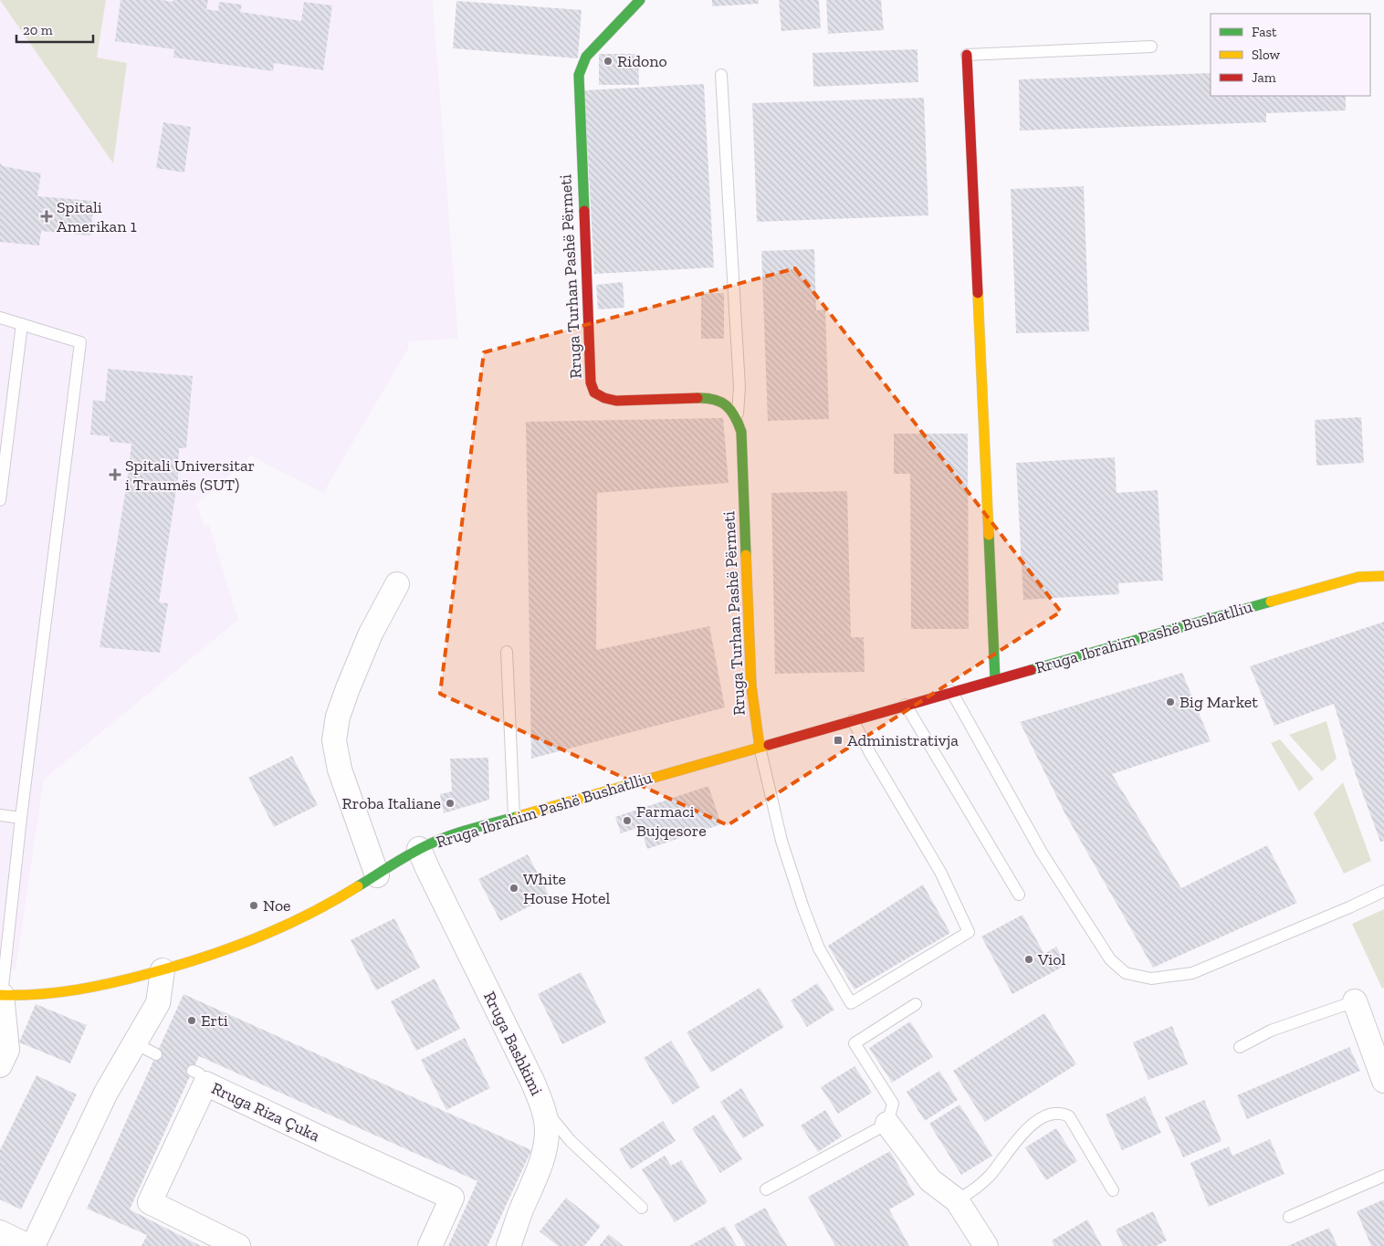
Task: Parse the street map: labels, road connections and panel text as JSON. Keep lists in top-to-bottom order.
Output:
{
  "streets": {
    "street": [
      "Rruga Turhan Pashë Përmeti",
      "Rruga Ibrahim Pashë Bushatlliu",
      "Rruga Bashkimi",
      "Rruga Riza Çuka"
    ]
  },
  "crossings": [
    ["Rruga Turhan Pashë Përmeti", "Rruga Ibrahim Pashë Bushatlliu"],
    ["Rruga Ibrahim Pashë Bushatlliu", "Rruga Bashkimi"]
  ],
  "places": {
    "other": [
      "Ridono",
      "Big Market",
      "Rroba Italiane",
      "Farmaci Bujqesore",
      "White House Hotel",
      "Noe",
      "Viol",
      "Erti"
    ],
    "health": ["Spitali Amerikan 1", "Spitali Universitar i Traumës (SUT)"],
    "transit": ["Administrativja"]
  },
  "legend": ["Fast", "Slow", "Jam"],
  "scale_bar": "20 m"
}
